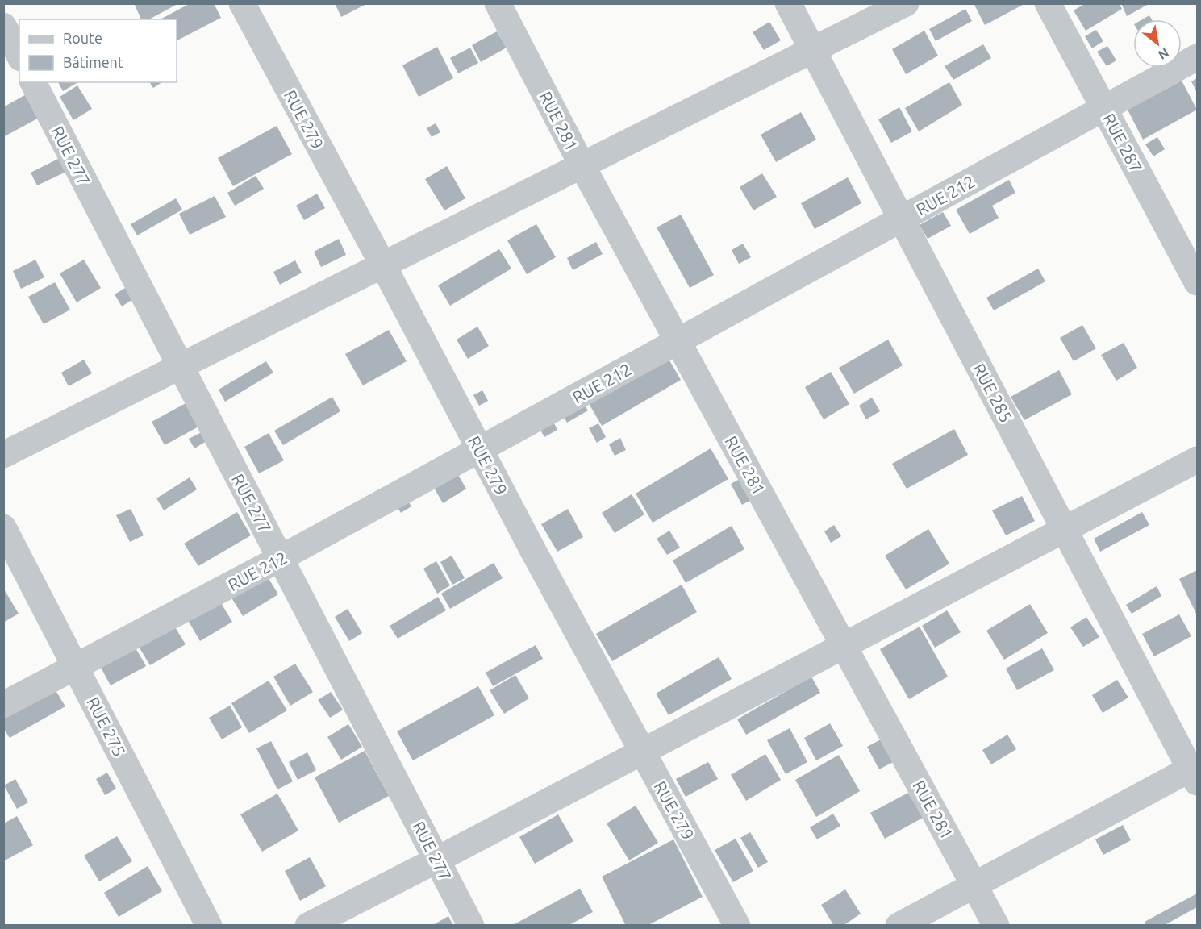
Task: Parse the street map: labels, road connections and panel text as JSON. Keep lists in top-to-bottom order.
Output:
{
  "streets": {
    "street": [
      "RUE 279",
      "RUE 281",
      "RUE 287",
      "RUE 277",
      "RUE 212",
      "RUE 285",
      "RUE 275"
    ]
  },
  "crossings": [
    ["RUE 279", "RUE 212"],
    ["RUE 281", "RUE 212"],
    ["RUE 287", "RUE 212"],
    ["RUE 277", "RUE 212"],
    ["RUE 212", "RUE 285"],
    ["RUE 212", "RUE 275"]
  ],
  "legend": ["Route", "Bâtiment"],
  "north": "bottom right"
}
